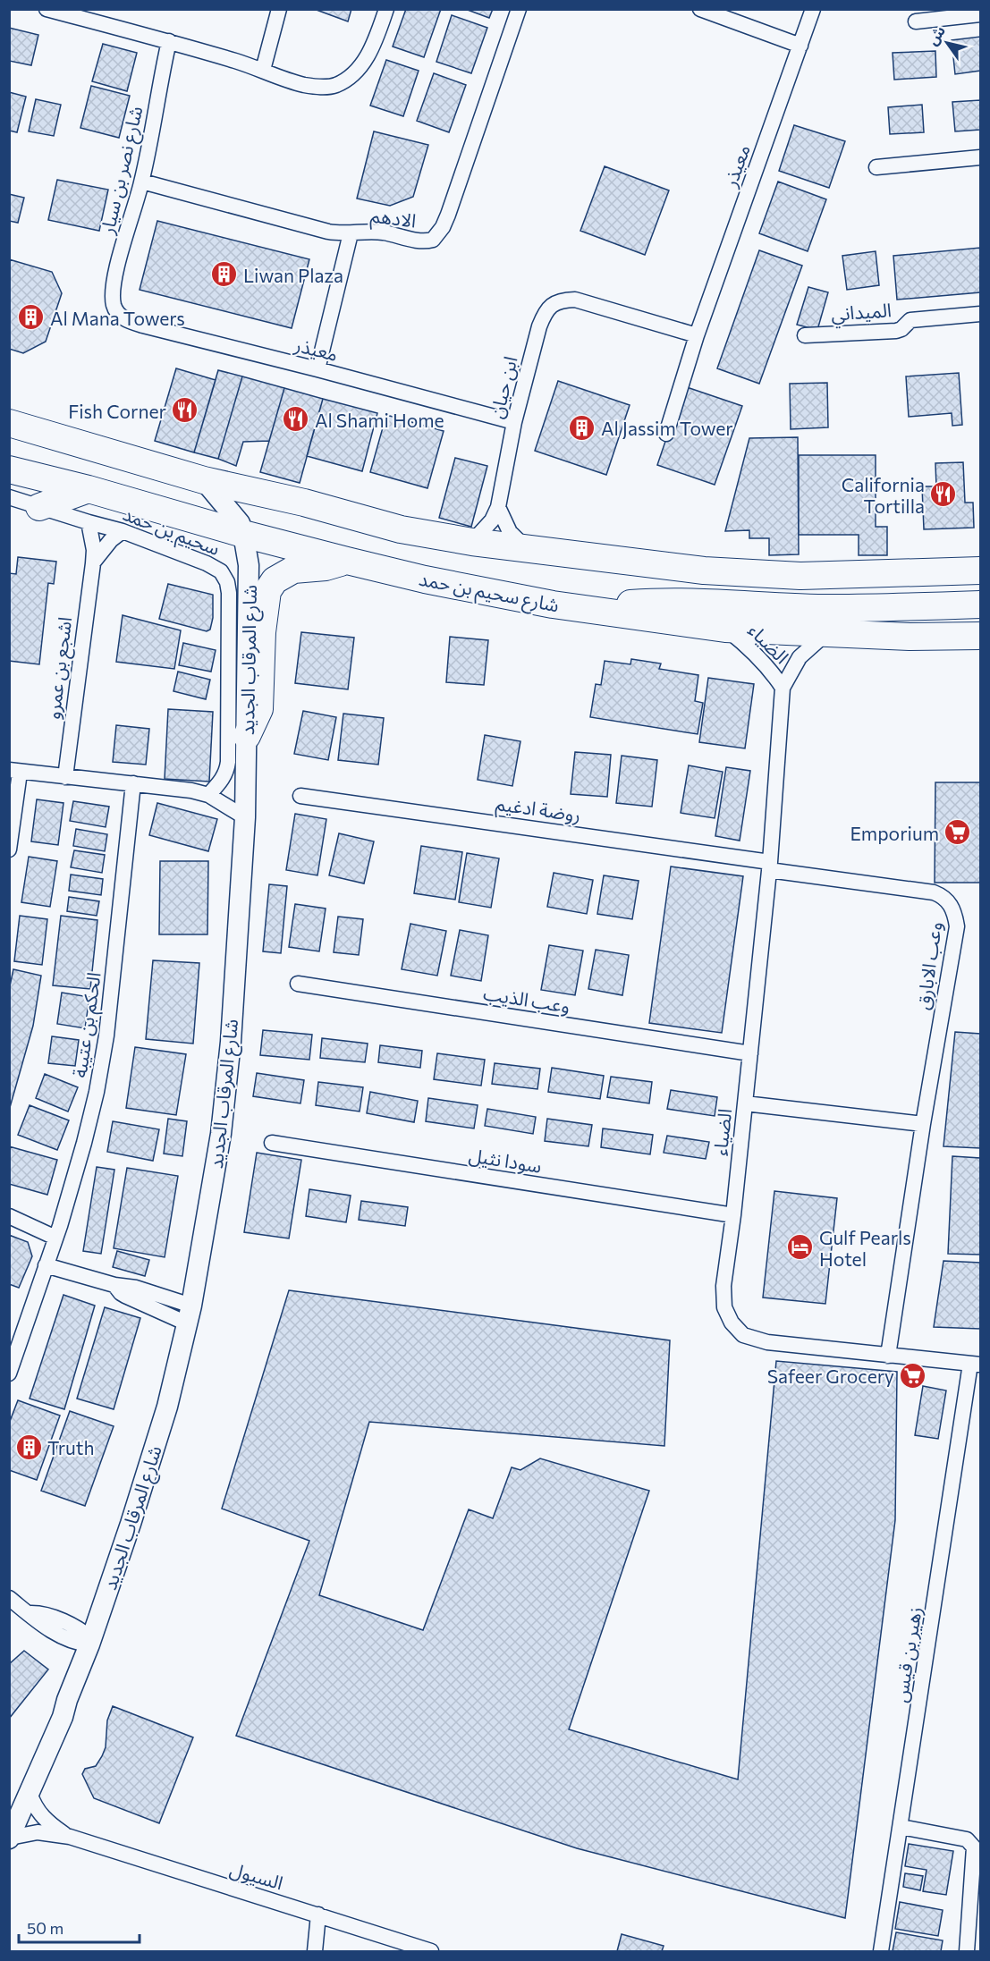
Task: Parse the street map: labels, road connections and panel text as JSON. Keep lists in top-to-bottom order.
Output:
{
  "streets": {
    "highway": ["شارع سحيم بن حمد"],
    "street": [
      "معيذر",
      "شارع نصر بن سيار",
      "الادهم",
      "الميداني",
      "ابن حيان",
      "سحيم بن حمد",
      "الضياء",
      "شارع المرقاب الجديد",
      "اشجع بن عمرو",
      "روضة ادغيم",
      "وعب الابارق",
      "وعب الذيب",
      "الحكم بن عتيبة",
      "سودا نثيل",
      "زهير بن قيس",
      "السيول"
    ]
  },
  "crossings": [
    ["معيذر", "شارع نصر بن سيار"],
    ["معيذر", "ابن حيان"],
    ["شارع نصر بن سيار", "الادهم"],
    ["سحيم بن حمد", "اشجع بن عمرو"],
    ["شارع سحيم بن حمد", "الضياء"],
    ["شارع سحيم بن حمد", "شارع المرقاب الجديد"],
    ["الضياء", "روضة ادغيم"],
    ["الضياء", "وعب الابارق"],
    ["الضياء", "وعب الذيب"],
    ["الضياء", "سودا نثيل"],
    ["الضياء", "زهير بن قيس"],
    ["شارع المرقاب الجديد", "السيول"],
    ["روضة ادغيم", "وعب الابارق"]
  ],
  "places": {
    "building": [
      "Liwan Plaza",
      "Al Mana Towers",
      "Al Jassim Tower",
      "Truth"
    ],
    "restaurant": ["Fish Corner", "Al Shami Home", "California Tortilla"],
    "supermarket": ["Emporium", "Safeer Grocery"],
    "hotel": ["Gulf Pearls Hotel"]
  },
  "scale_bar": "50 m",
  "north": "top left"
}
